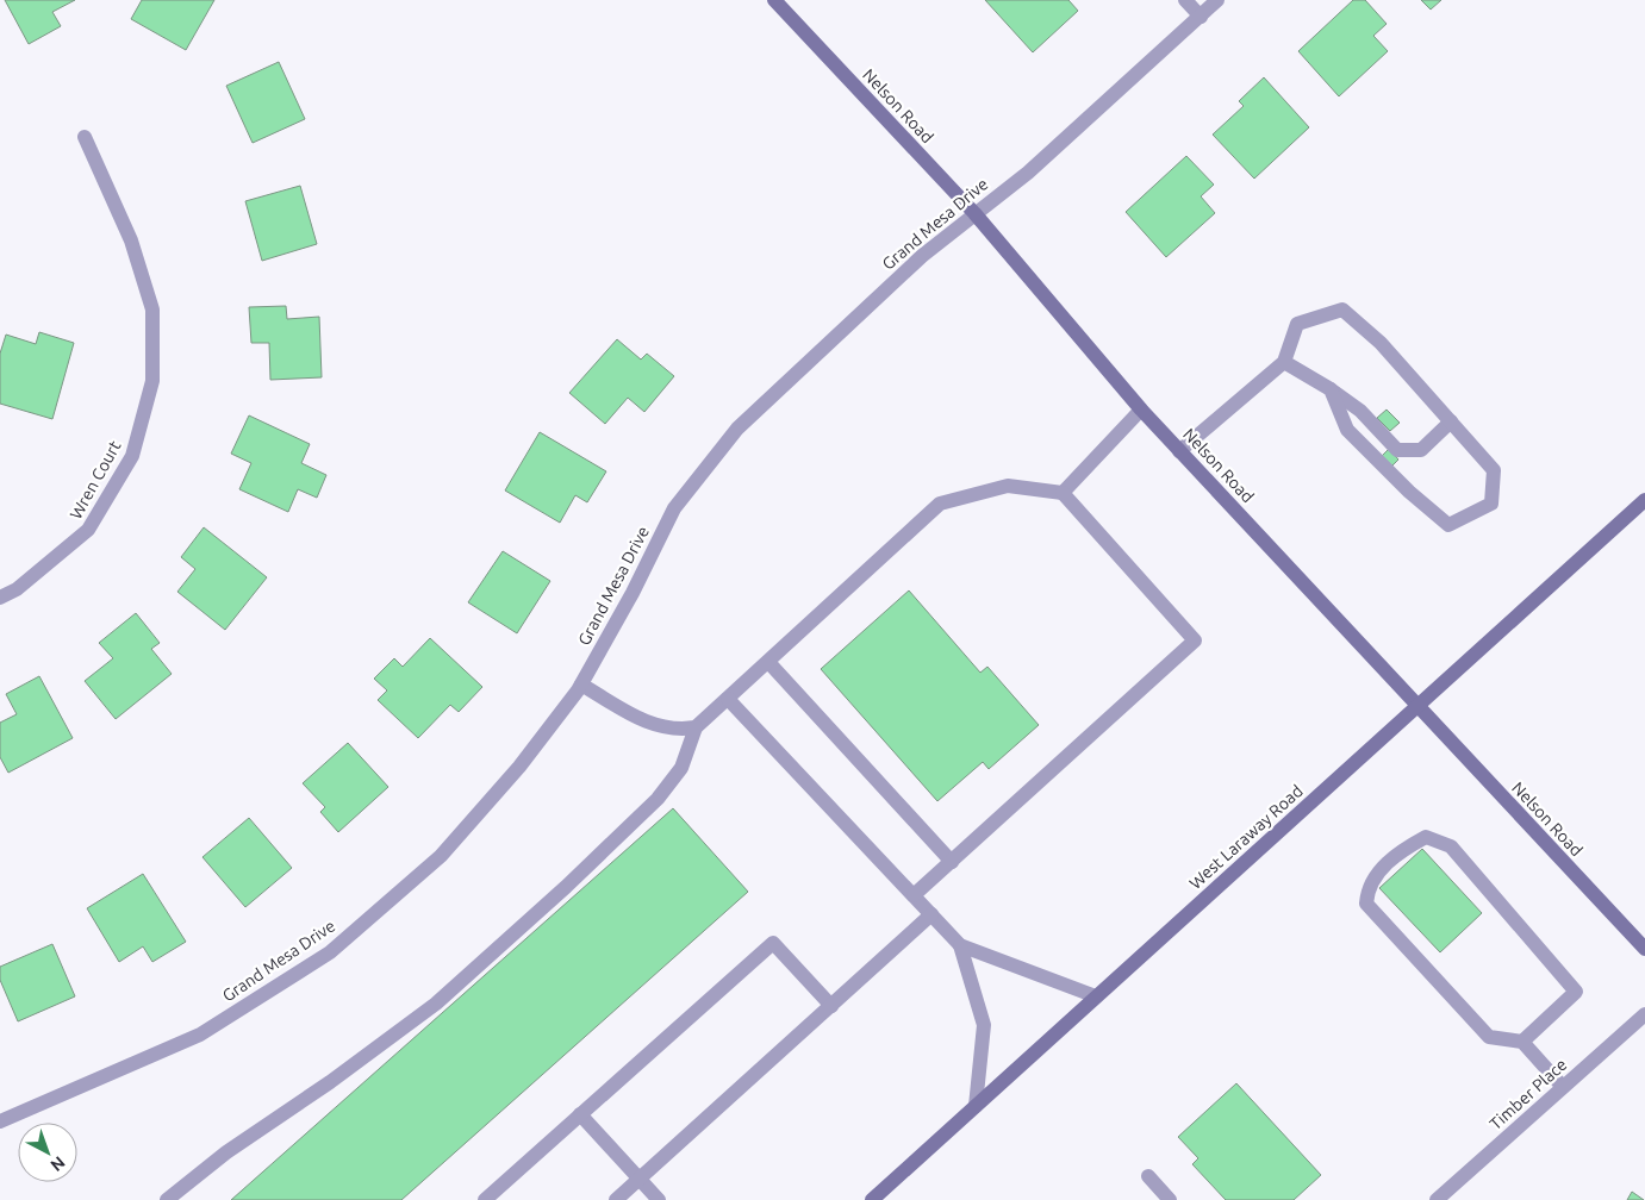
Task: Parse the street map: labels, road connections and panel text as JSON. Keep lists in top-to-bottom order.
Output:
{
  "streets": {
    "street": [
      "Nelson Road",
      "Grand Mesa Drive",
      "Wren Court",
      "West Laraway Road",
      "Timber Place"
    ]
  },
  "crossings": [
    ["Nelson Road", "Grand Mesa Drive"],
    ["Nelson Road", "West Laraway Road"]
  ],
  "north": "bottom right"
}
